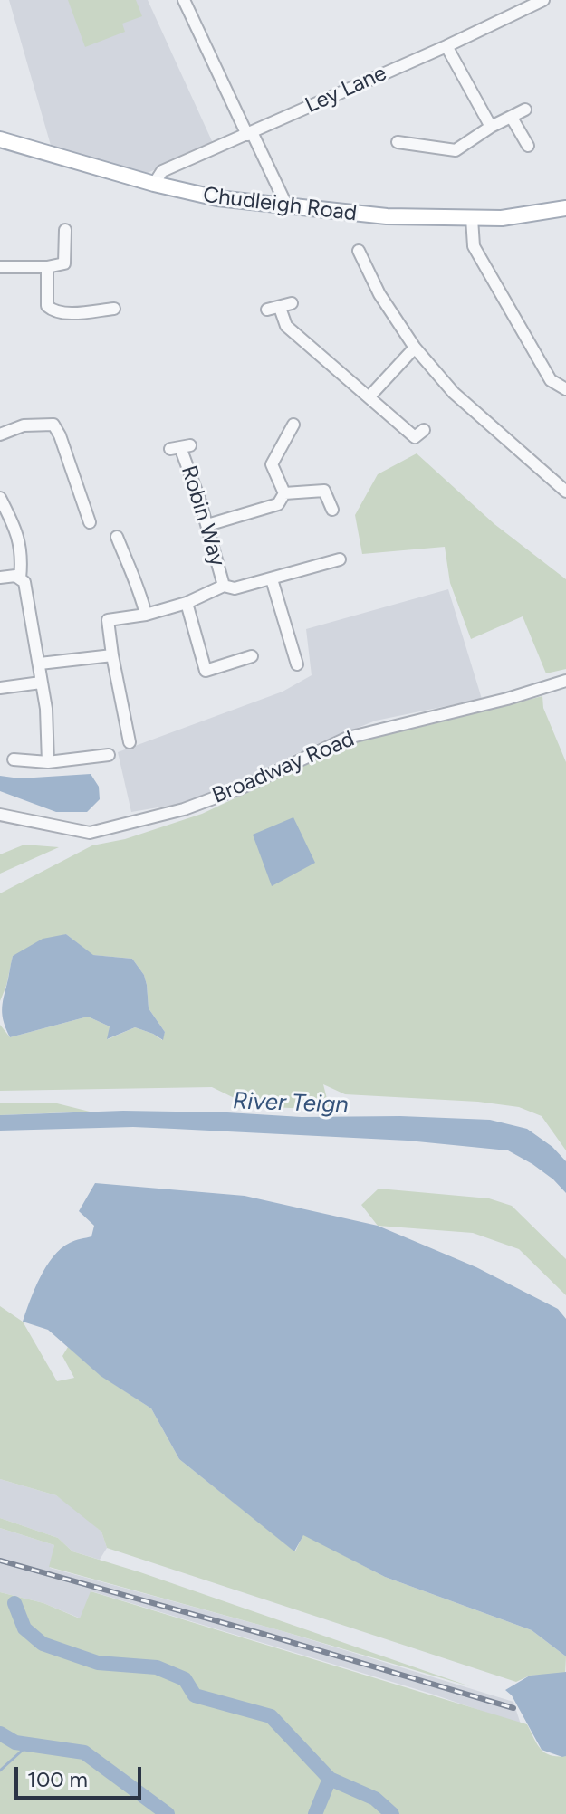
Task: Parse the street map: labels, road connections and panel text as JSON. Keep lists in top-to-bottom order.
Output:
{
  "streets": {
    "main road": ["Chudleigh Road"],
    "street": ["Ley Lane", "Robin Way", "Broadway Road"]
  },
  "crossings": [
    ["Ley Lane", "Chudleigh Road"]
  ],
  "water": ["River Teign"],
  "scale_bar": "100 m"
}
